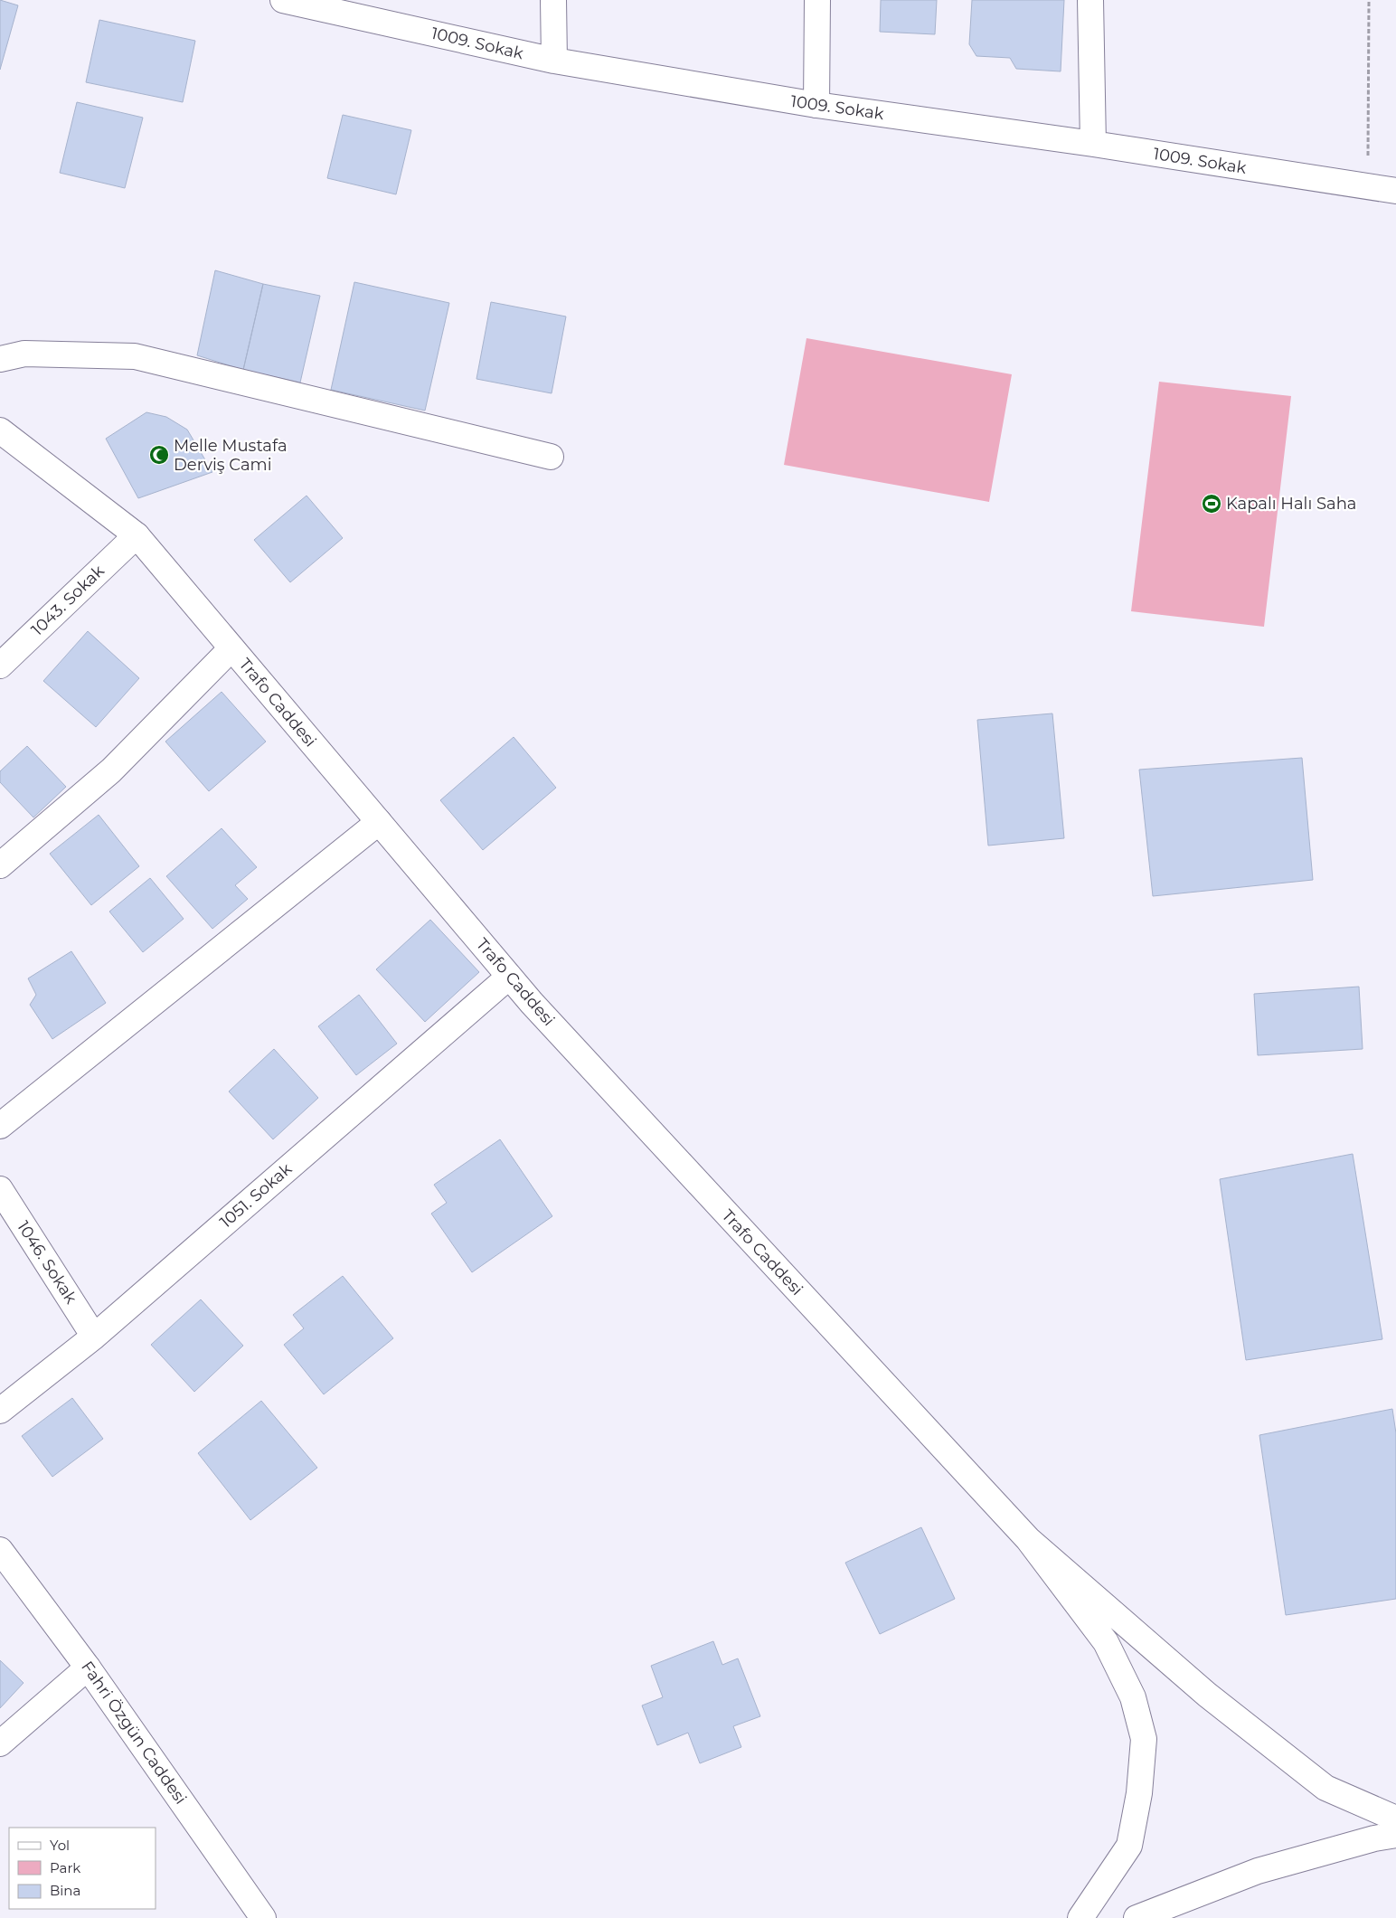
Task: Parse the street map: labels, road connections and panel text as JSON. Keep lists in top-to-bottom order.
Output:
{
  "streets": {
    "street": [
      "1009. Sokak",
      "1043. Sokak",
      "Trafo Caddesi",
      "1051. Sokak",
      "1046. Sokak",
      "Fahri Özgün Caddesi"
    ]
  },
  "crossings": [
    ["1043. Sokak", "Trafo Caddesi"],
    ["Trafo Caddesi", "1051. Sokak"],
    ["1051. Sokak", "1046. Sokak"]
  ],
  "places": {
    "mosque": ["Melle Mustafa Derviş Cami"],
    "sports": ["Kapalı Halı Saha"]
  },
  "legend": ["Yol", "Park", "Bina"]
}
